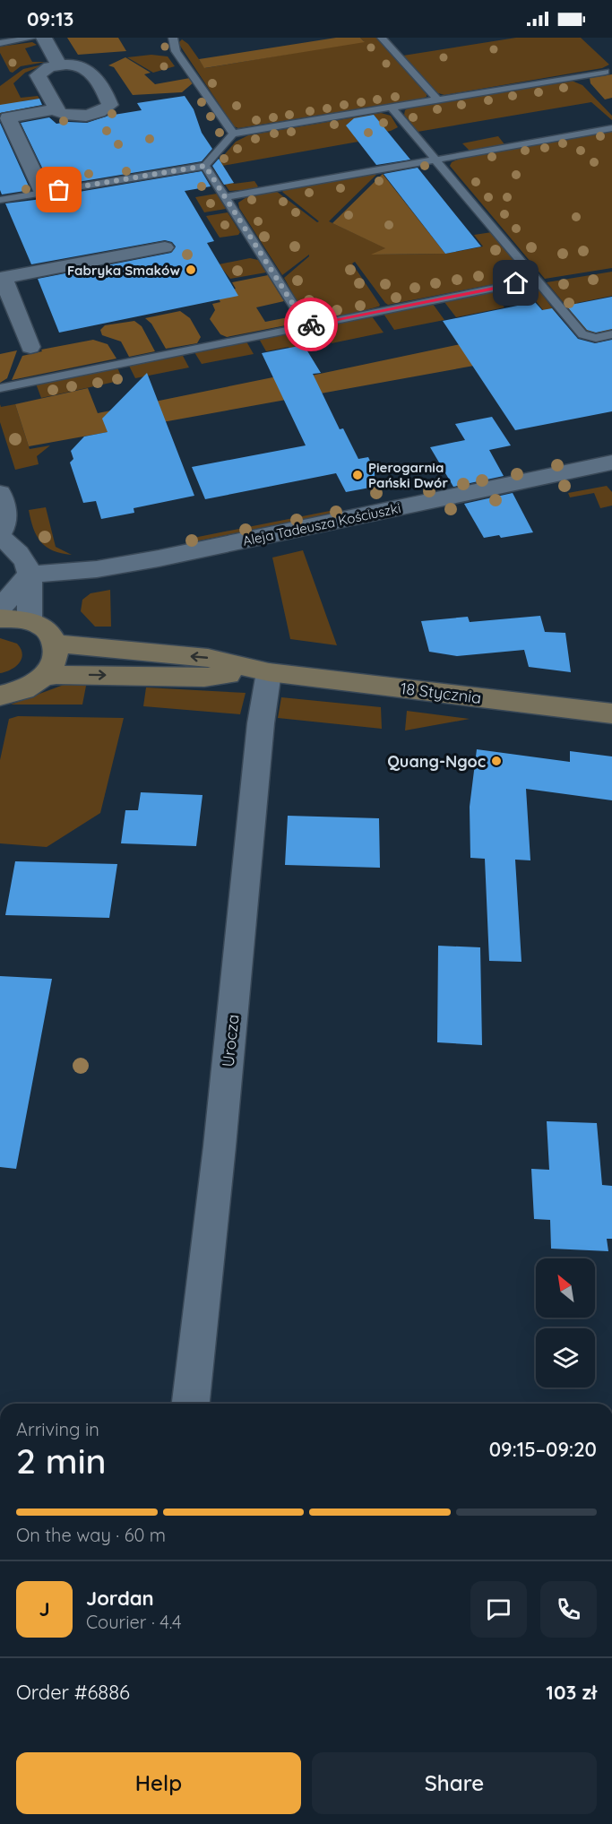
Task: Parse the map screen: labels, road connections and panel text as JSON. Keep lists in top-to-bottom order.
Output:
{
  "streets": {
    "main road": ["18 Stycznia"],
    "street": ["Aleja Tadeusza Kościuszki", "Urocza"]
  },
  "crossings": [
    ["18 Stycznia", "Urocza"]
  ],
  "places": ["Fabryka Smaków", "Pierogarnia Pański Dwór", "Quang-Ngoc"],
  "north": "top left",
  "page": {
    "status": "09:13",
    "heading": ["2 min", "Arriving in", "09:15–09:20"],
    "panel": [
      "Jordan",
      "Courier · 4.4",
      "Order #6886",
      "103 zł"
    ],
    "bar": "On the way · 60 m",
    "round": "J",
    "buttons": ["Help", "Share"]
  }
}
